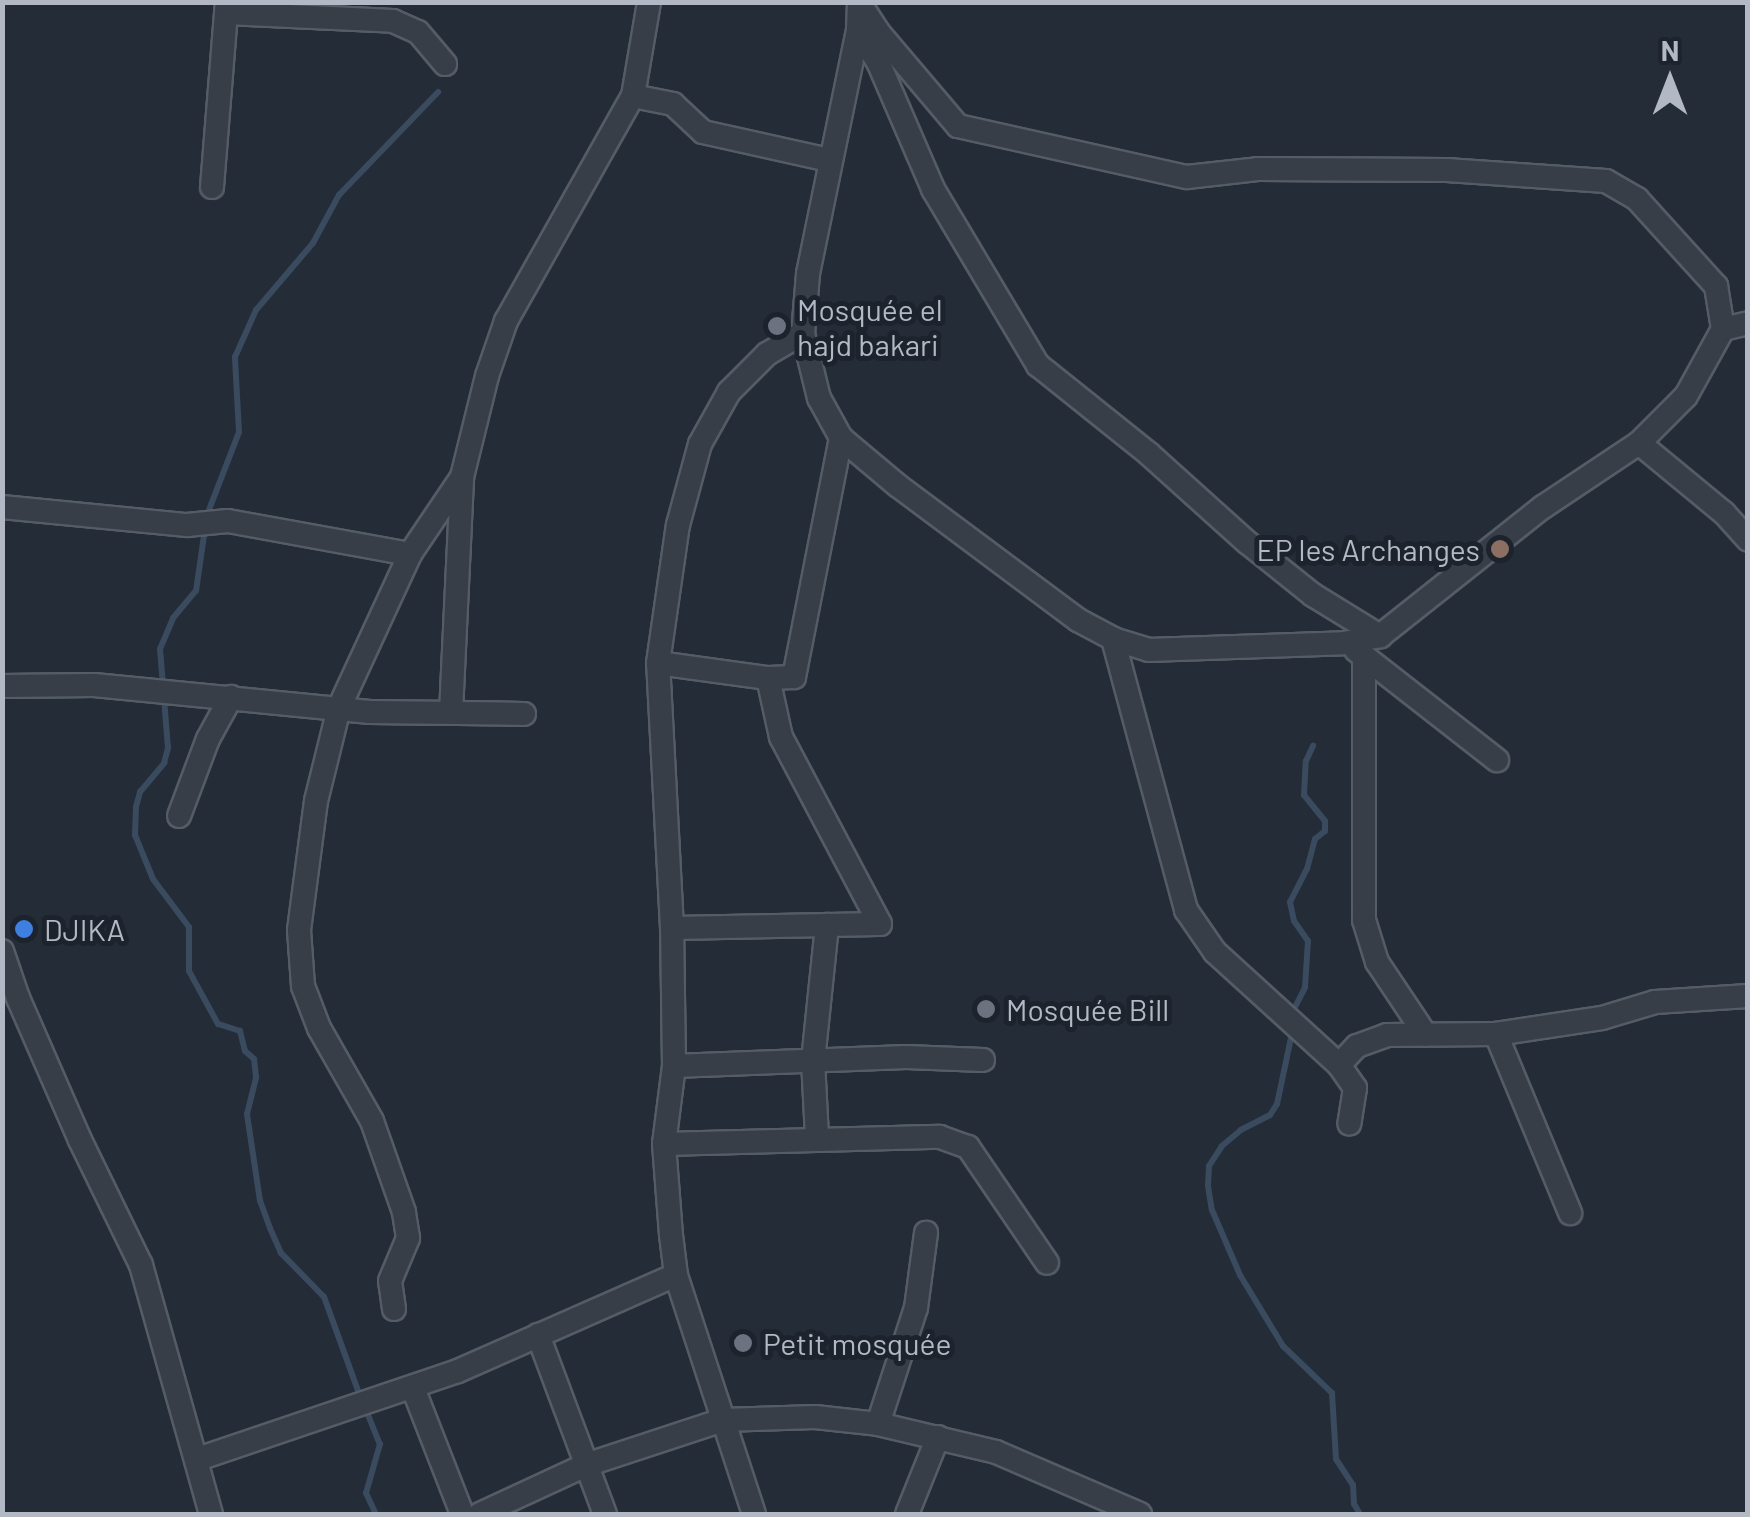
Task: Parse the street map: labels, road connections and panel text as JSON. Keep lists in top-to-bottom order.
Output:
{
  "places": [
    "Mosquée el hajd bakari",
    "EP les Archanges",
    "DJIKA",
    "Mosquée Bill",
    "Petit mosquée"
  ],
  "north": "top"
}
